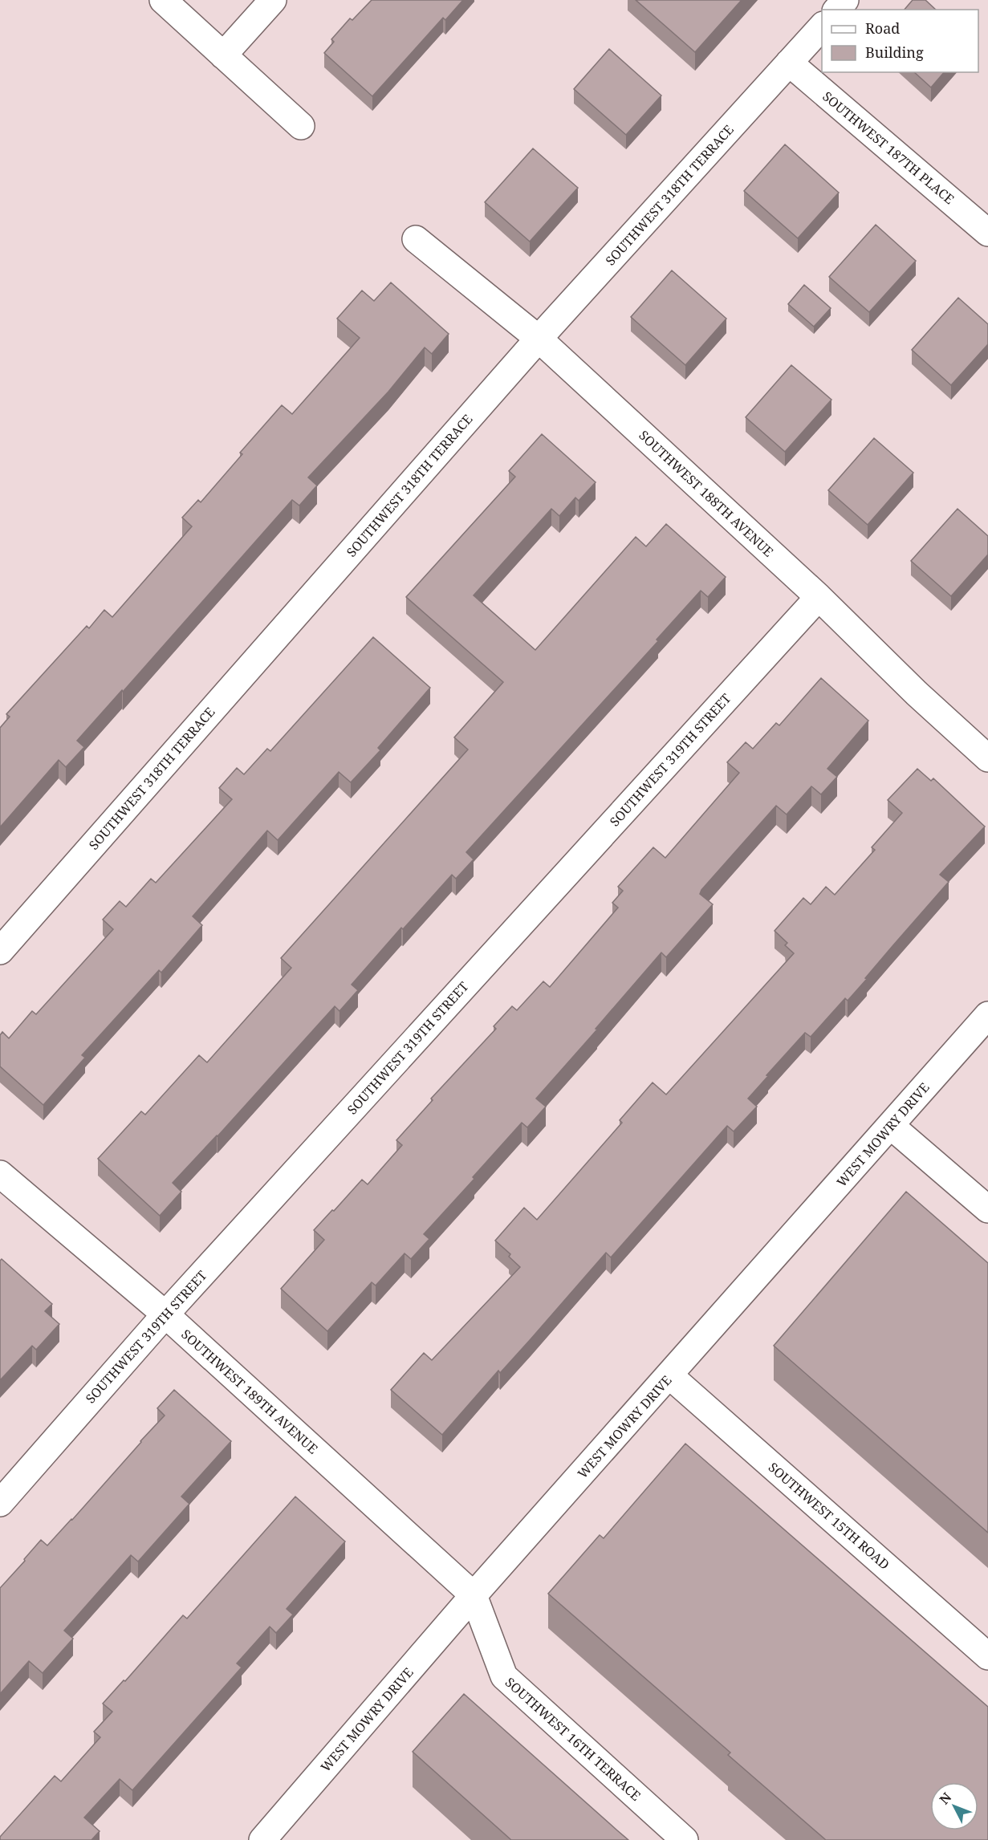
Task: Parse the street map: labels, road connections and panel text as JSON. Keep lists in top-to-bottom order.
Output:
{
  "streets": {
    "street": [
      "SOUTHWEST 187TH PLACE",
      "SOUTHWEST 318TH TERRACE",
      "SOUTHWEST 188TH AVENUE",
      "SOUTHWEST 319TH STREET",
      "WEST MOWRY DRIVE",
      "SOUTHWEST 189TH AVENUE",
      "SOUTHWEST 15TH ROAD",
      "SOUTHWEST 16TH TERRACE"
    ]
  },
  "crossings": [
    ["SOUTHWEST 187TH PLACE", "SOUTHWEST 318TH TERRACE"],
    ["SOUTHWEST 318TH TERRACE", "SOUTHWEST 188TH AVENUE"],
    ["SOUTHWEST 188TH AVENUE", "SOUTHWEST 319TH STREET"],
    ["SOUTHWEST 319TH STREET", "SOUTHWEST 189TH AVENUE"],
    ["WEST MOWRY DRIVE", "SOUTHWEST 189TH AVENUE"],
    ["WEST MOWRY DRIVE", "SOUTHWEST 15TH ROAD"],
    ["WEST MOWRY DRIVE", "SOUTHWEST 16TH TERRACE"],
    ["SOUTHWEST 189TH AVENUE", "SOUTHWEST 16TH TERRACE"]
  ],
  "legend": ["Road", "Building"],
  "north": "top left"
}
